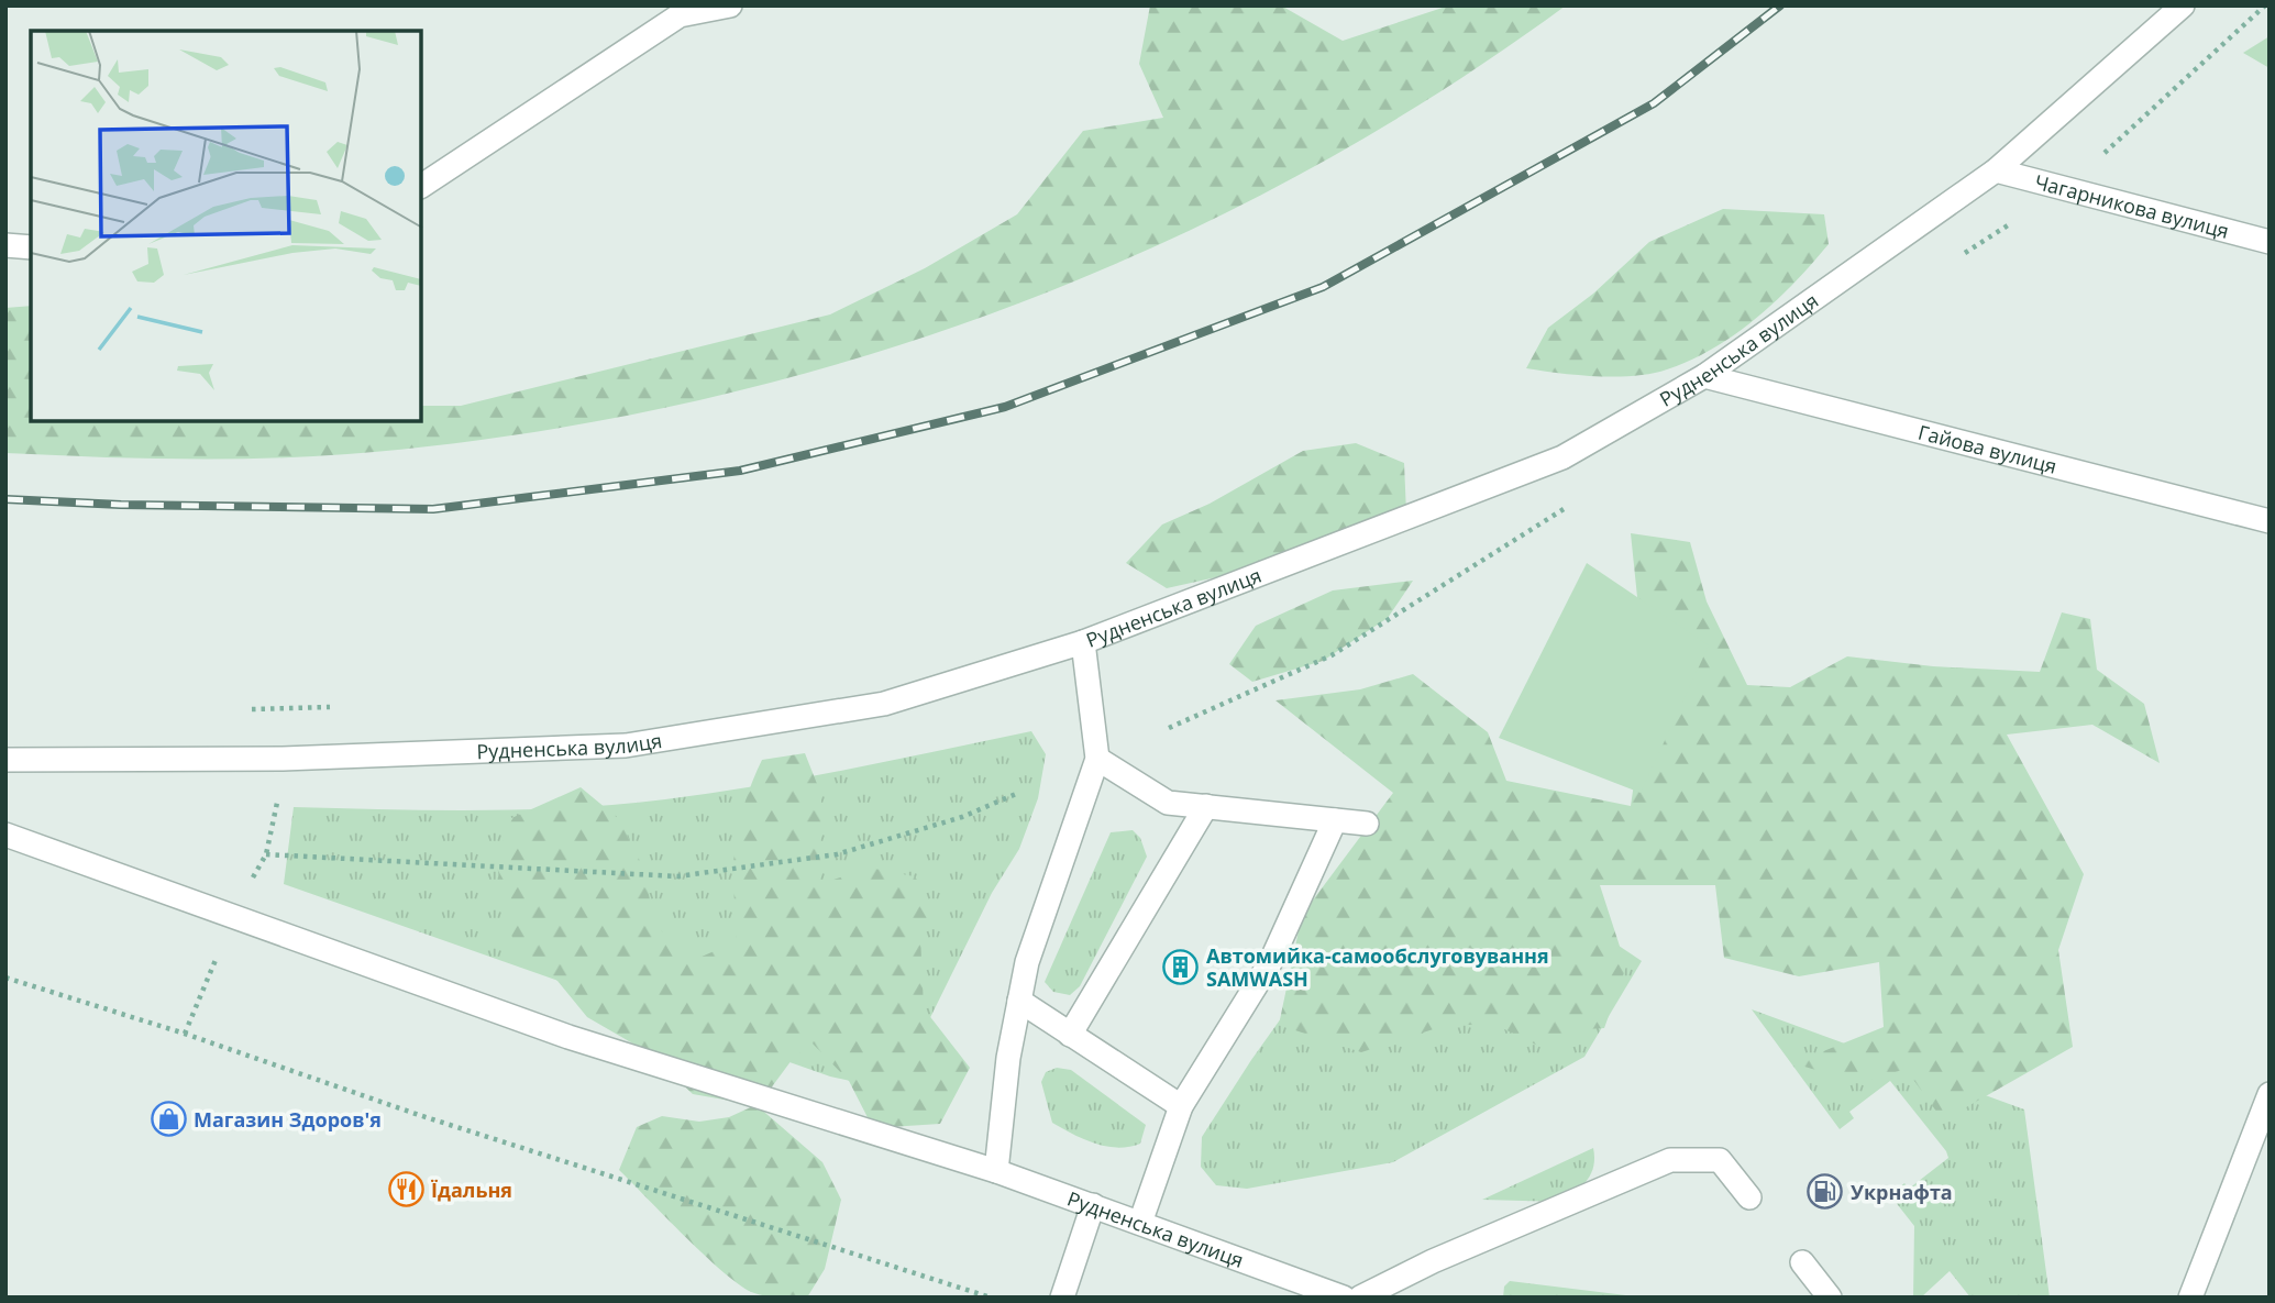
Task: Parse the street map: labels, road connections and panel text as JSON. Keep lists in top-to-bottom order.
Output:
{
  "streets": {
    "street": ["Чагарникова вулиця", "Рудненська вулиця", "Гайова вулиця"]
  },
  "crossings": [
    ["Чагарникова вулиця", "Рудненська вулиця"],
    ["Рудненська вулиця", "Гайова вулиця"]
  ],
  "places": {
    "building": ["Автомийка-самообслуговування SAMWASH"],
    "shop": ["Магазин Здоров'я"],
    "restaurant": ["Їдальня"],
    "fuel station": ["Укрнафта"]
  }
}
